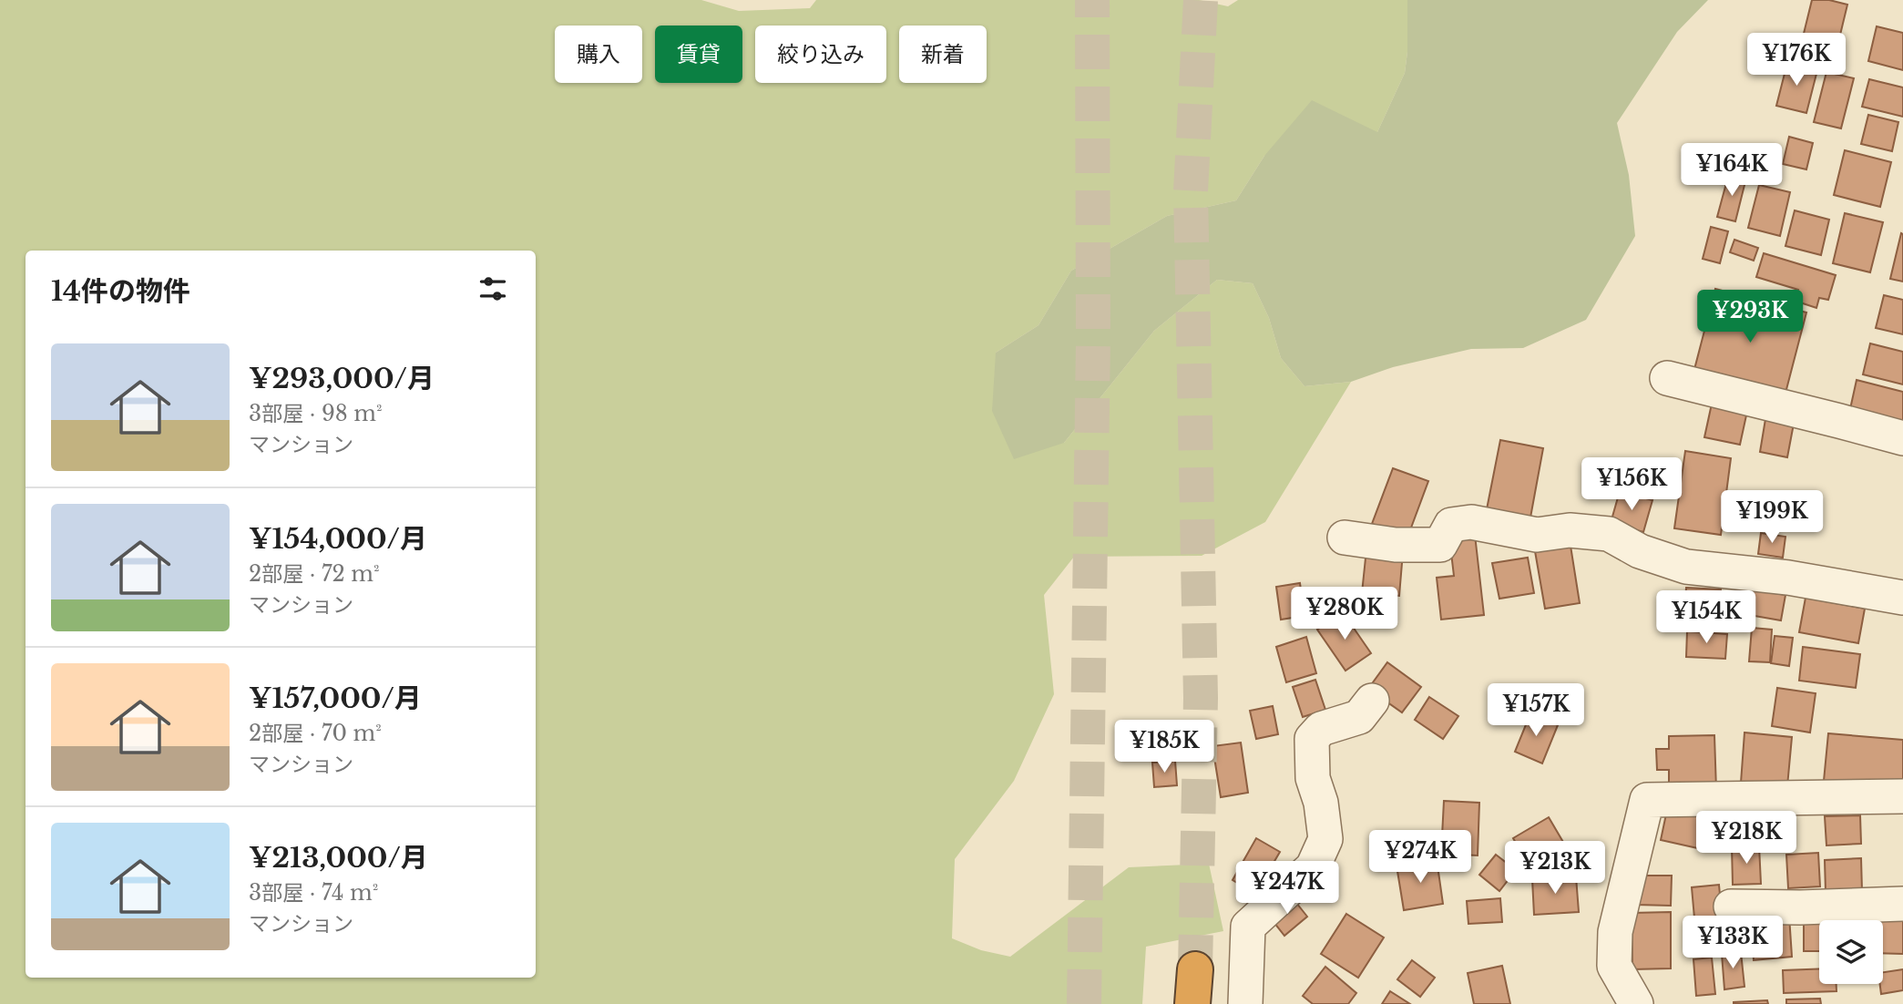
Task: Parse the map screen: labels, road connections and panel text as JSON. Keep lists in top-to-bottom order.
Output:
{
  "page": {
    "chip": [
      "購入",
      "賃貸",
      "絞り込み",
      "新着"
    ],
    "price": [
      "¥176K",
      "¥164K",
      "¥293K",
      "¥156K",
      "¥199K",
      "¥280K",
      "¥154K",
      "¥157K",
      "¥185K",
      "¥218K",
      "¥274K",
      "¥213K",
      "¥247K",
      "¥133K"
    ],
    "heading": "14件の物件",
    "list": [
      {
        "name": "¥293,000/月",
        "note": "3部屋 · 98 m² · マンション"
      },
      {
        "name": "¥154,000/月",
        "note": "2部屋 · 72 m² · マンション"
      },
      {
        "name": "¥157,000/月",
        "note": "2部屋 · 70 m² · マンション"
      },
      {
        "name": "¥213,000/月",
        "note": "3部屋 · 74 m² · マンション"
      }
    ]
  }
}
